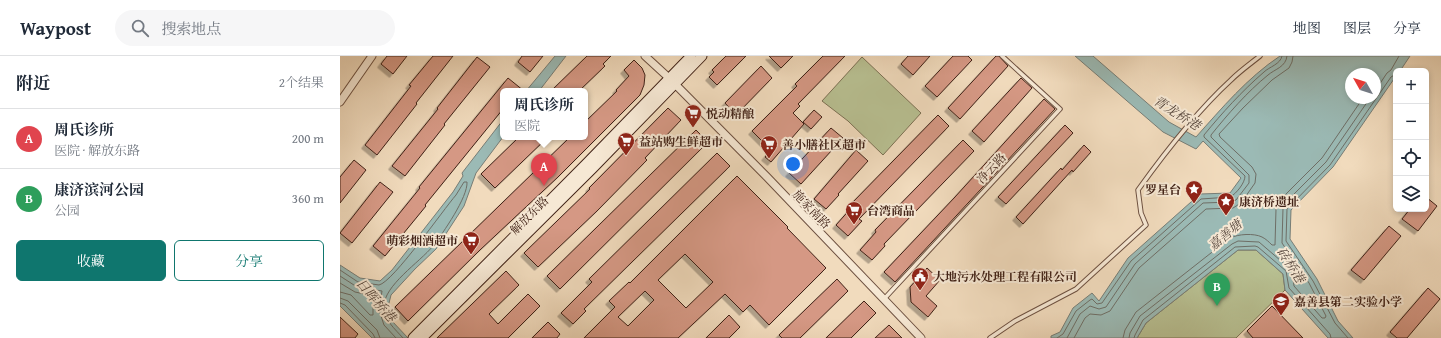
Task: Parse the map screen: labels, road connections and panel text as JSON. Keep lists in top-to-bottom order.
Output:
{
  "streets": {
    "main road": ["解放东路"],
    "street": ["施家南路"],
    "lane": ["净云路"]
  },
  "crossings": [
    ["净云路", "施家南路"],
    ["施家南路", "解放东路"]
  ],
  "water": [
    "青龙桥港",
    "嘉善塘",
    "砖桥港",
    "日晖桥港"
  ],
  "places": {
    "supermarket": [
      "悦动精酿",
      "益站购生鲜超市",
      "善小膳社区超市",
      "台湾商品",
      "萌彩烟酒超市"
    ],
    "place": ["罗星台", "康济桥遗址"],
    "public building": ["大地污水处理工程有限公司"],
    "school or university": ["嘉善县第二实验小学"]
  },
  "north": "top left",
  "page": {
    "header": "Waypost",
    "search": "搜索地点",
    "nav": ["地图", "图层", "分享"],
    "heading": ["附近", "2个结果"],
    "map_buttons": ["+", "−"],
    "popup": ["周氏诊所", "医院"],
    "list": [
      {
        "mark": "A",
        "name": "周氏诊所",
        "note": "医院 · 解放东路",
        "value": "200 m"
      },
      {
        "mark": "B",
        "name": "康济滨河公园",
        "note": "公园",
        "value": "360 m"
      }
    ],
    "pins": ["A", "B"],
    "buttons": ["收藏", "分享"]
  }
}
